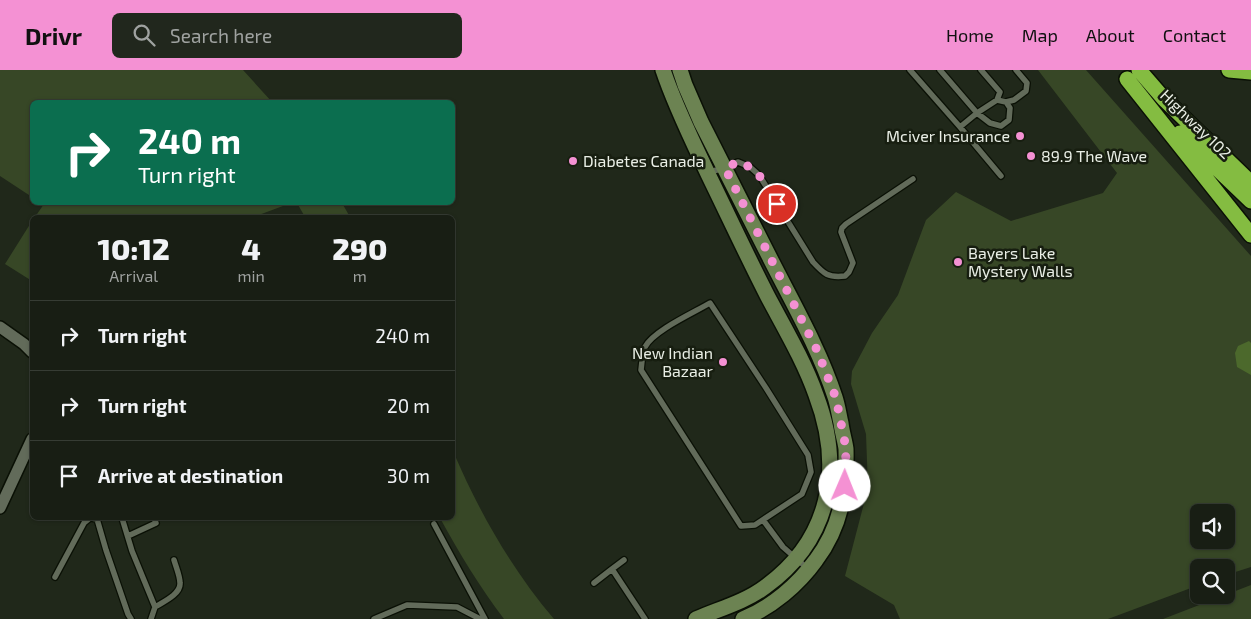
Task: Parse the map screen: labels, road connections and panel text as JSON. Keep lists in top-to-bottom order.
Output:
{
  "streets": {
    "highway": ["Highway 102"]
  },
  "places": [
    "Mciver Insurance",
    "89.9 The Wave",
    "Diabetes Canada",
    "Bayers Lake Mystery Walls",
    "New Indian Bazaar"
  ],
  "page": {
    "header": "Drivr",
    "search": "Search here",
    "nav": [
      "Home",
      "Map",
      "About",
      "Contact"
    ],
    "turn": ["240 m", "Turn right"],
    "eta": [
      "10:12",
      "Arrival",
      "4",
      "min",
      "290",
      "m"
    ],
    "list": [
      {
        "name": "Turn right",
        "value": "240 m"
      },
      {
        "name": "Turn right",
        "value": "20 m"
      },
      {
        "name": "Arrive at destination",
        "value": "30 m"
      }
    ]
  }
}
